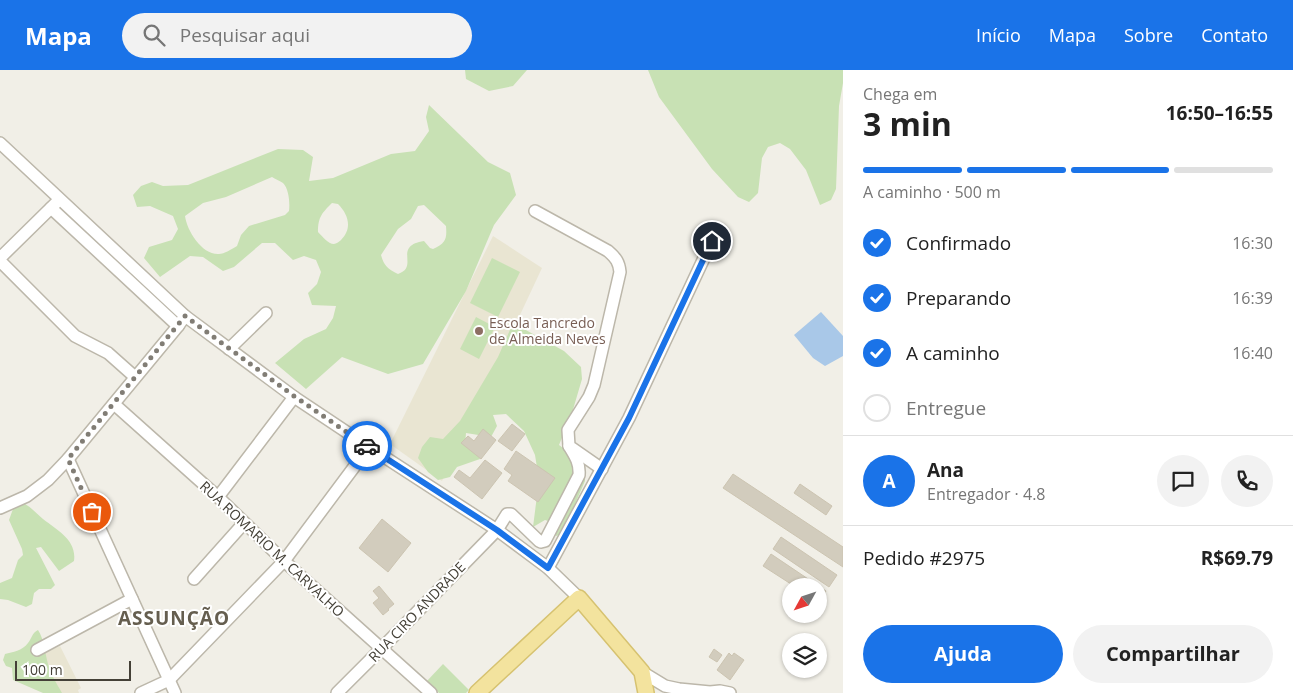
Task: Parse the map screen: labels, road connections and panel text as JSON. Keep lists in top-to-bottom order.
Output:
{
  "streets": {
    "street": ["RUA ROMARIO M. CARVALHO", "RUA CIRO ANDRADE"]
  },
  "crossings": [
    ["RUA ROMARIO M. CARVALHO", "RUA CIRO ANDRADE"]
  ],
  "districts": ["ASSUNÇÃO"],
  "places": ["Escola Tancredo de Almeida Neves"],
  "scale_bar": "100 m",
  "north": "bottom left",
  "page": {
    "header": "Mapa",
    "search": "Pesquisar aqui",
    "nav": [
      "Início",
      "Mapa",
      "Sobre",
      "Contato"
    ],
    "heading": ["3 min", "Chega em", "16:50–16:55"],
    "panel": [
      "Ana",
      "Entregador · 4.8",
      "Pedido #2975",
      "R$69.79"
    ],
    "bar": "A caminho · 500 m",
    "list": [
      ["Confirmado", "16:30"],
      ["Preparando", "16:39"],
      ["A caminho", "16:40"],
      "Entregue"
    ],
    "round": "A",
    "buttons": ["Ajuda", "Compartilhar"],
    "scale": "100 m"
  }
}
